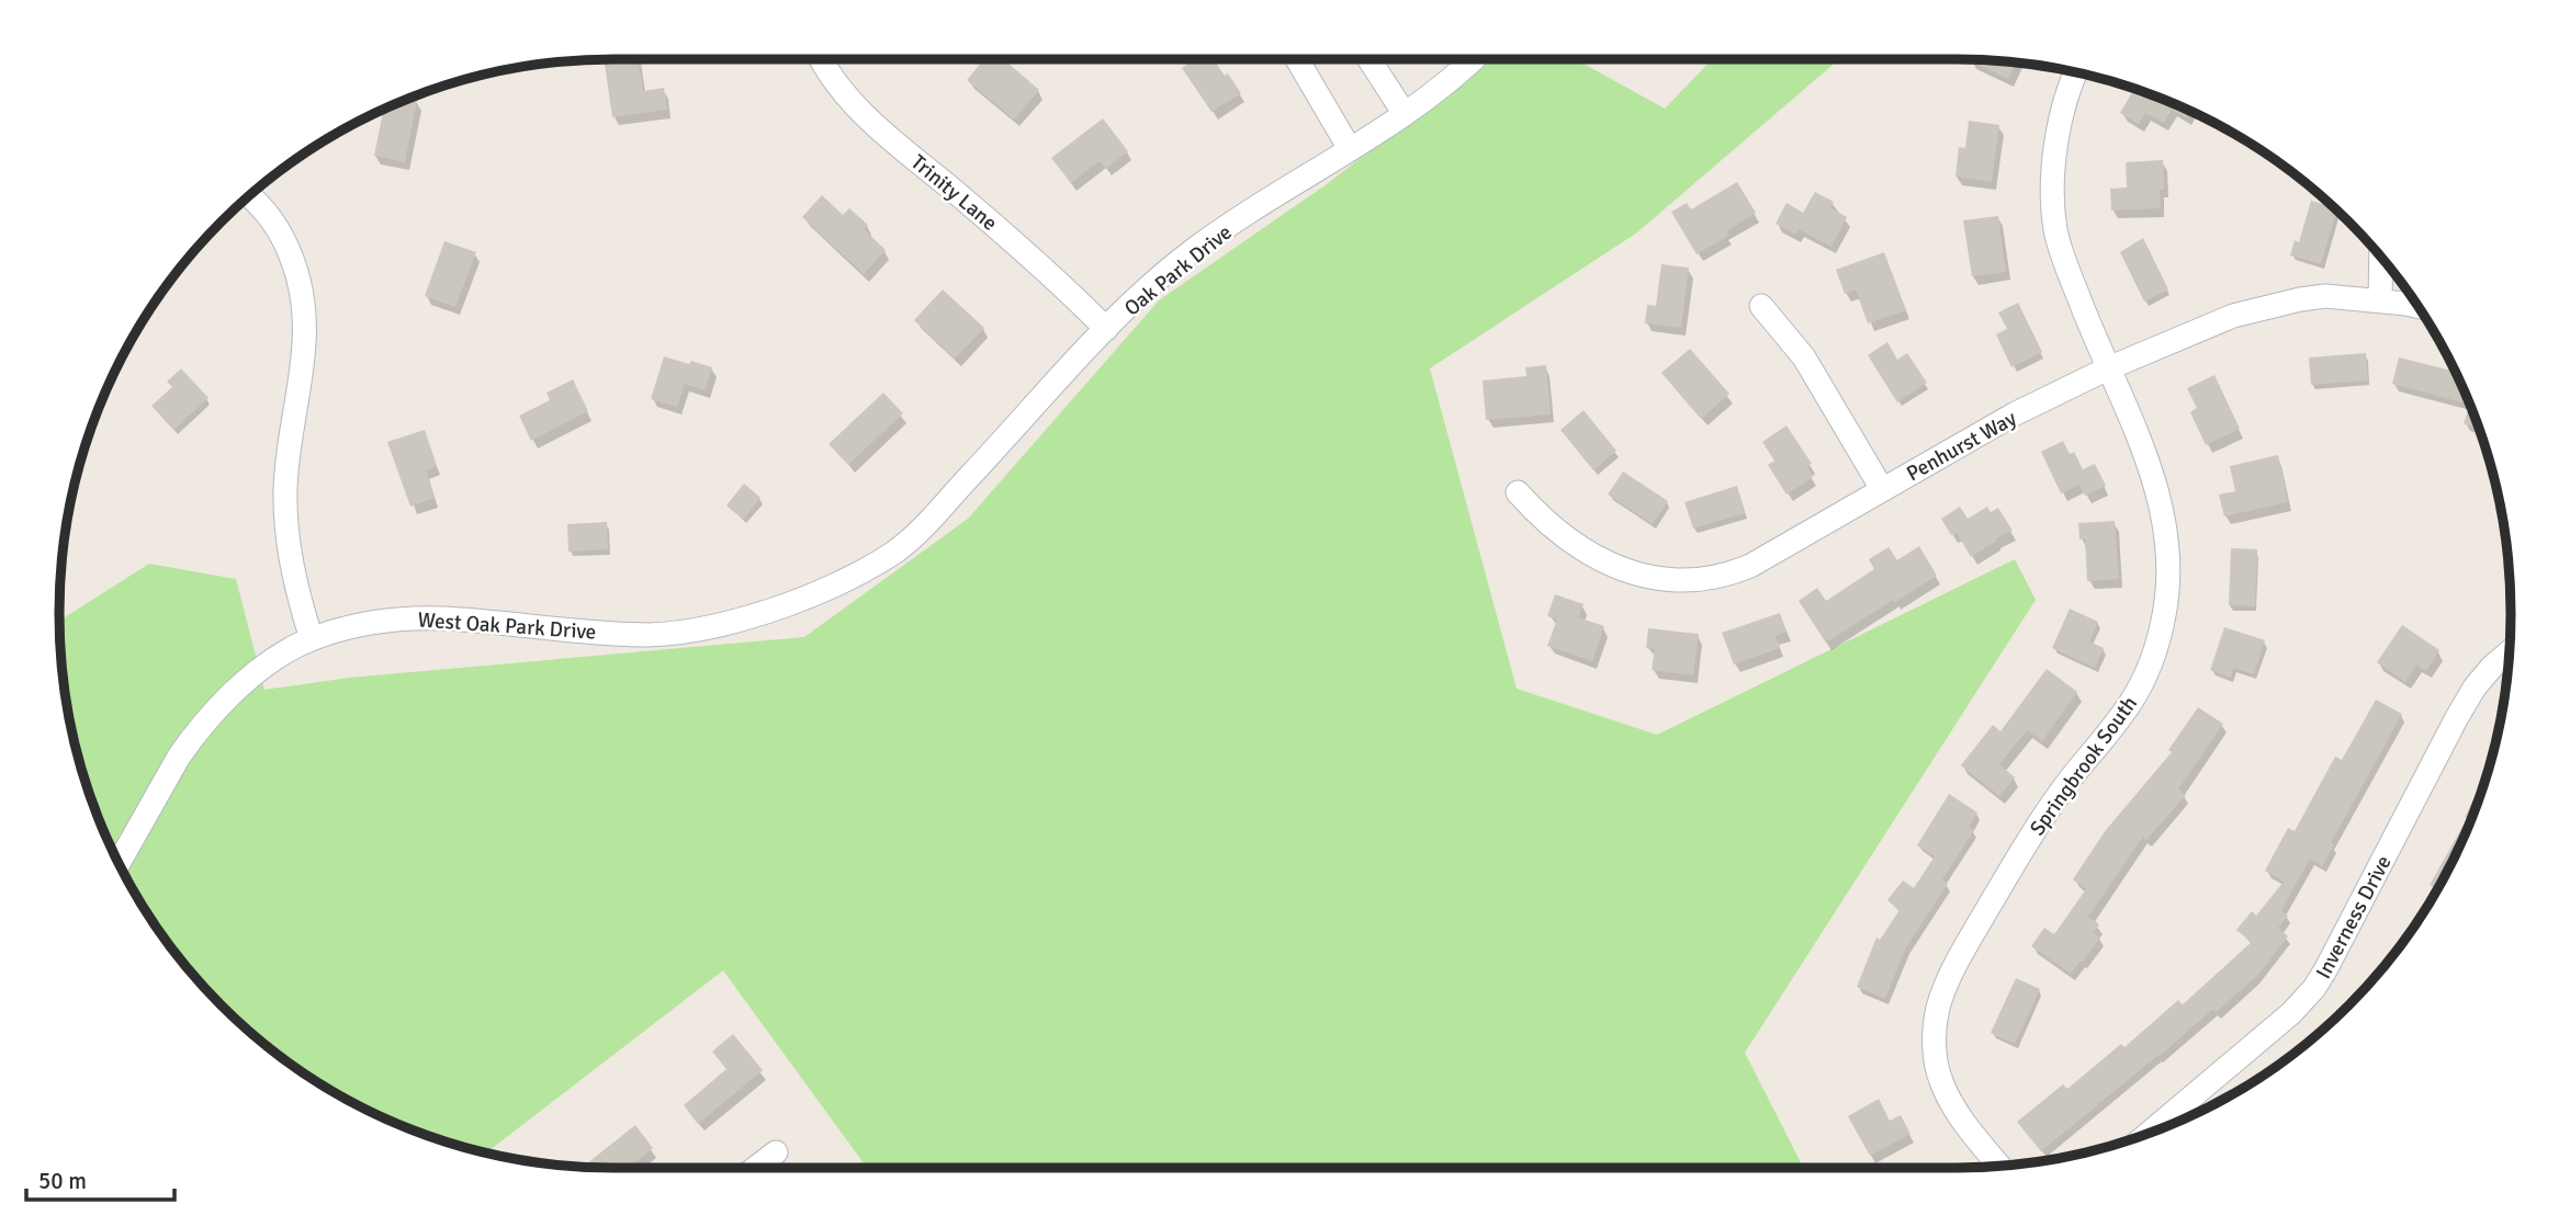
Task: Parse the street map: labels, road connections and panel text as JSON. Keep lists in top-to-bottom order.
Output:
{
  "streets": {
    "street": [
      "Trinity Lane",
      "Oak Park Drive",
      "Penhurst Way",
      "West Oak Park Drive",
      "Springbrook South",
      "Inverness Drive"
    ]
  },
  "crossings": [
    ["Trinity Lane", "Oak Park Drive"],
    ["Oak Park Drive", "West Oak Park Drive"],
    ["Penhurst Way", "Springbrook South"]
  ],
  "scale_bar": "50 m"
}
